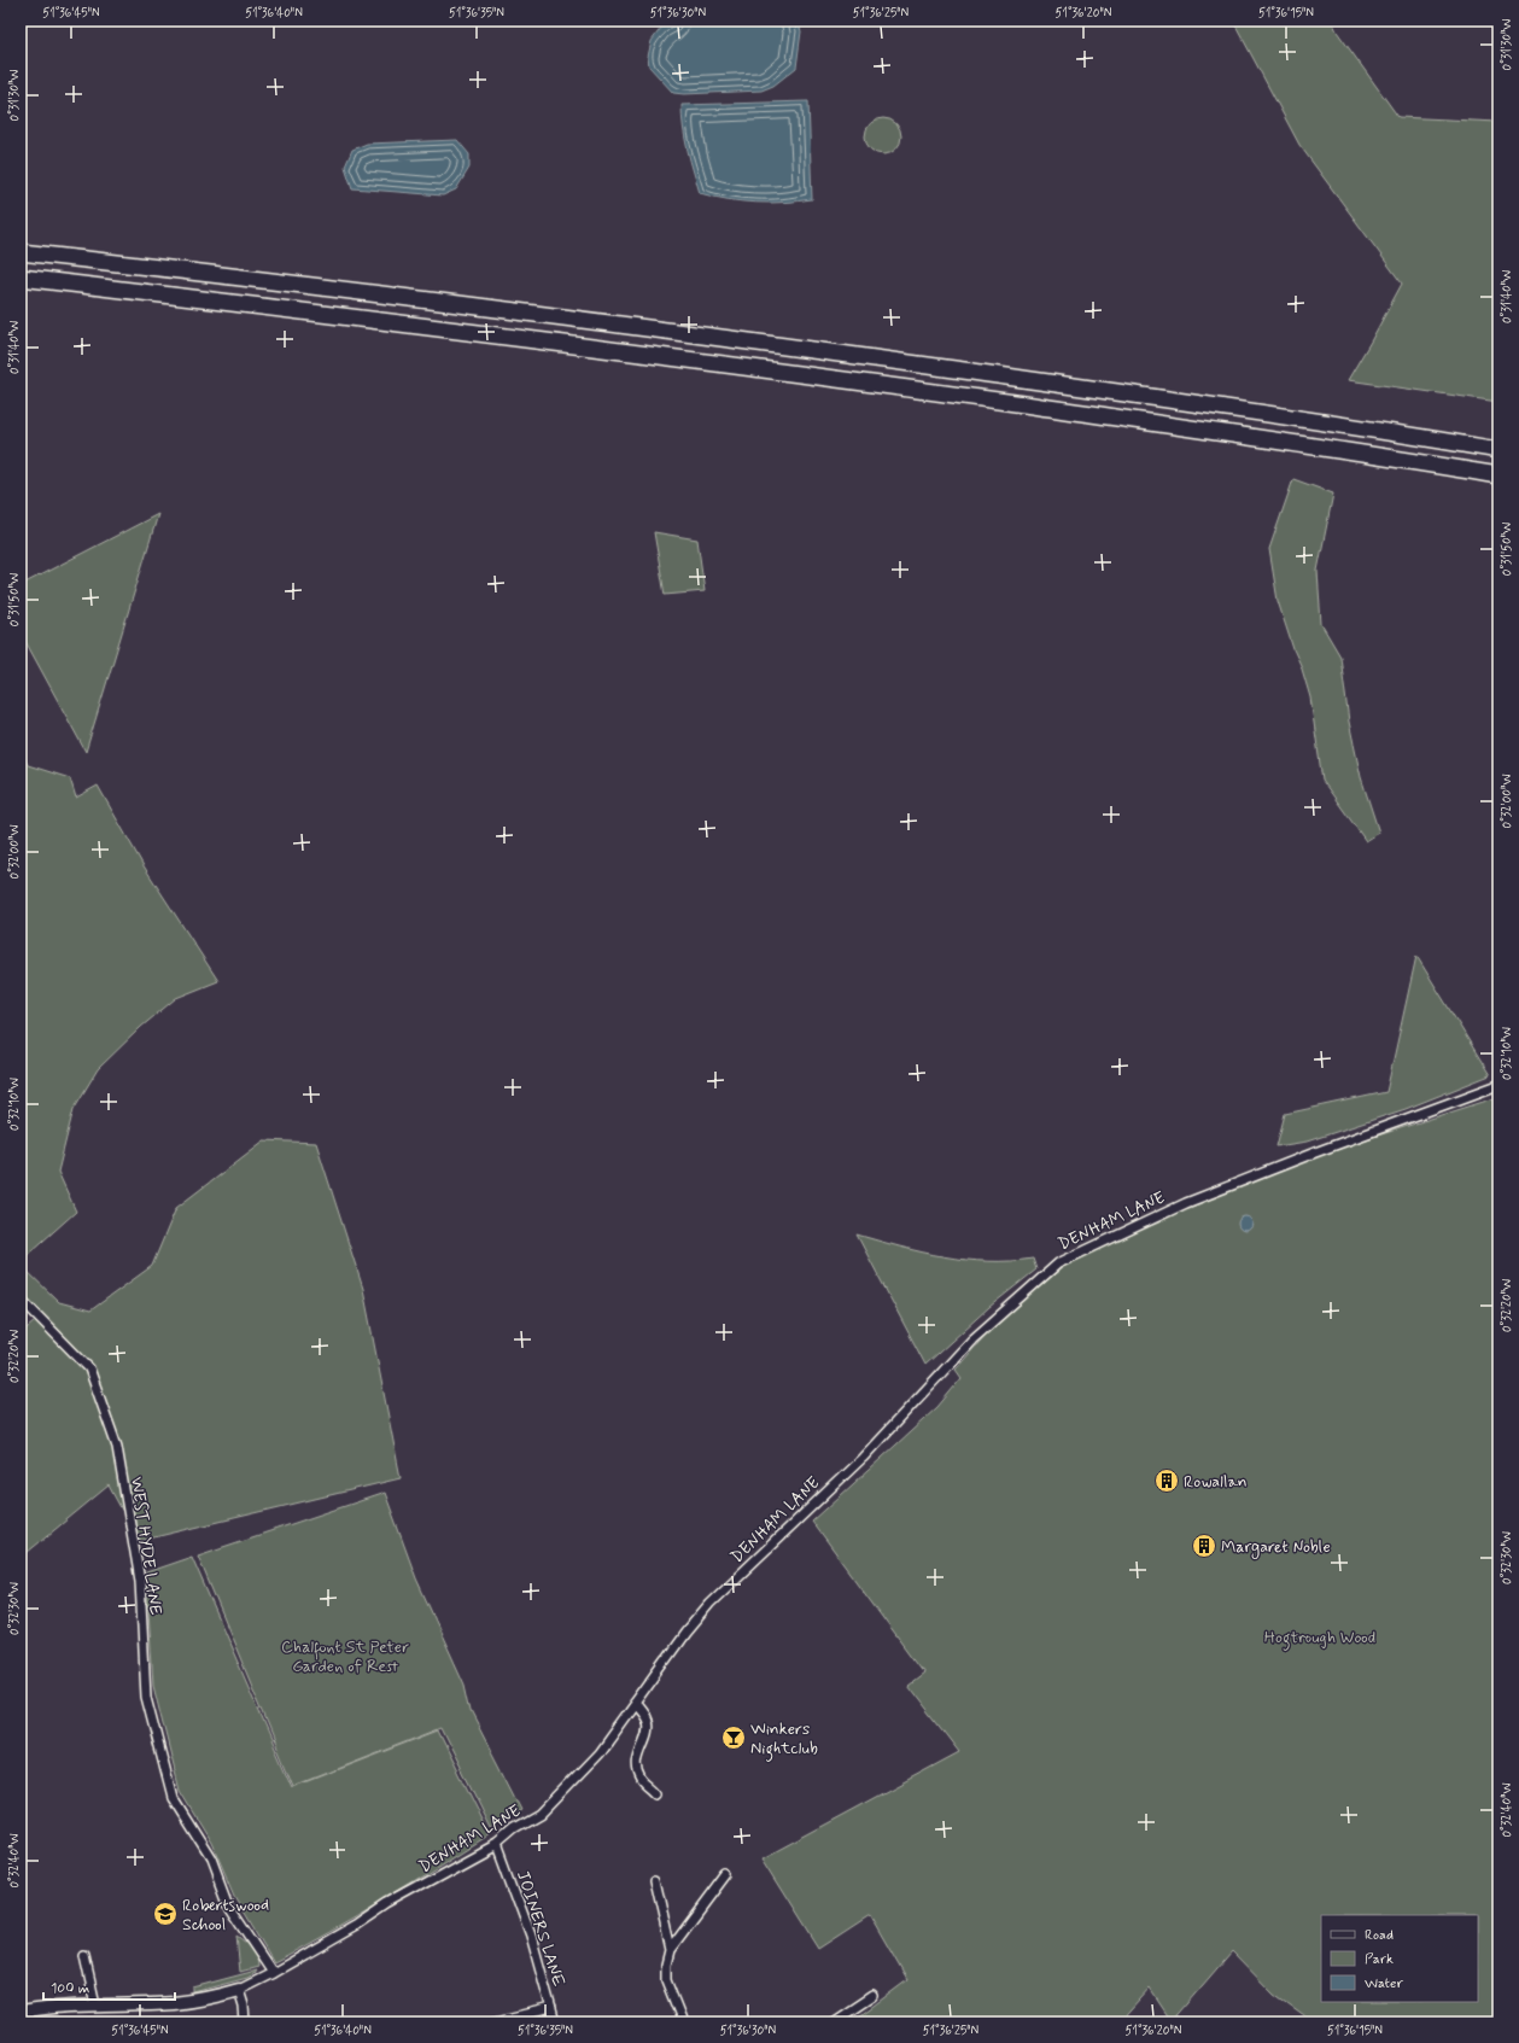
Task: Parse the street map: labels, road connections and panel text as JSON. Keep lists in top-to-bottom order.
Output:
{
  "streets": {
    "street": ["DENHAM LANE", "WEST HYDE LANE", "JOINERS LANE"]
  },
  "crossings": [
    ["DENHAM LANE", "WEST HYDE LANE"],
    ["DENHAM LANE", "JOINERS LANE"]
  ],
  "parks": ["Hogtrough Wood", "Chalfont St Peter Garden of Rest"],
  "places": {
    "building": ["Rowallan", "Margaret Noble"],
    "bar": ["Winkers Nightclub"],
    "school or university": ["Robertswood School"]
  },
  "legend": ["Road", "Park", "Water"],
  "scale_bar": "100 m",
  "coordinates": [
    "51°36'45\"N",
    "51°36'40\"N",
    "51°36'35\"N",
    "51°36'30\"N",
    "51°36'25\"N",
    "51°36'20\"N",
    "51°36'15\"N",
    "0°31'30\"W",
    "0°31'40\"W",
    "0°31'50\"W",
    "0°32'00\"W",
    "0°32'10\"W",
    "0°32'20\"W",
    "0°32'30\"W",
    "0°32'40\"W"
  ]
}
